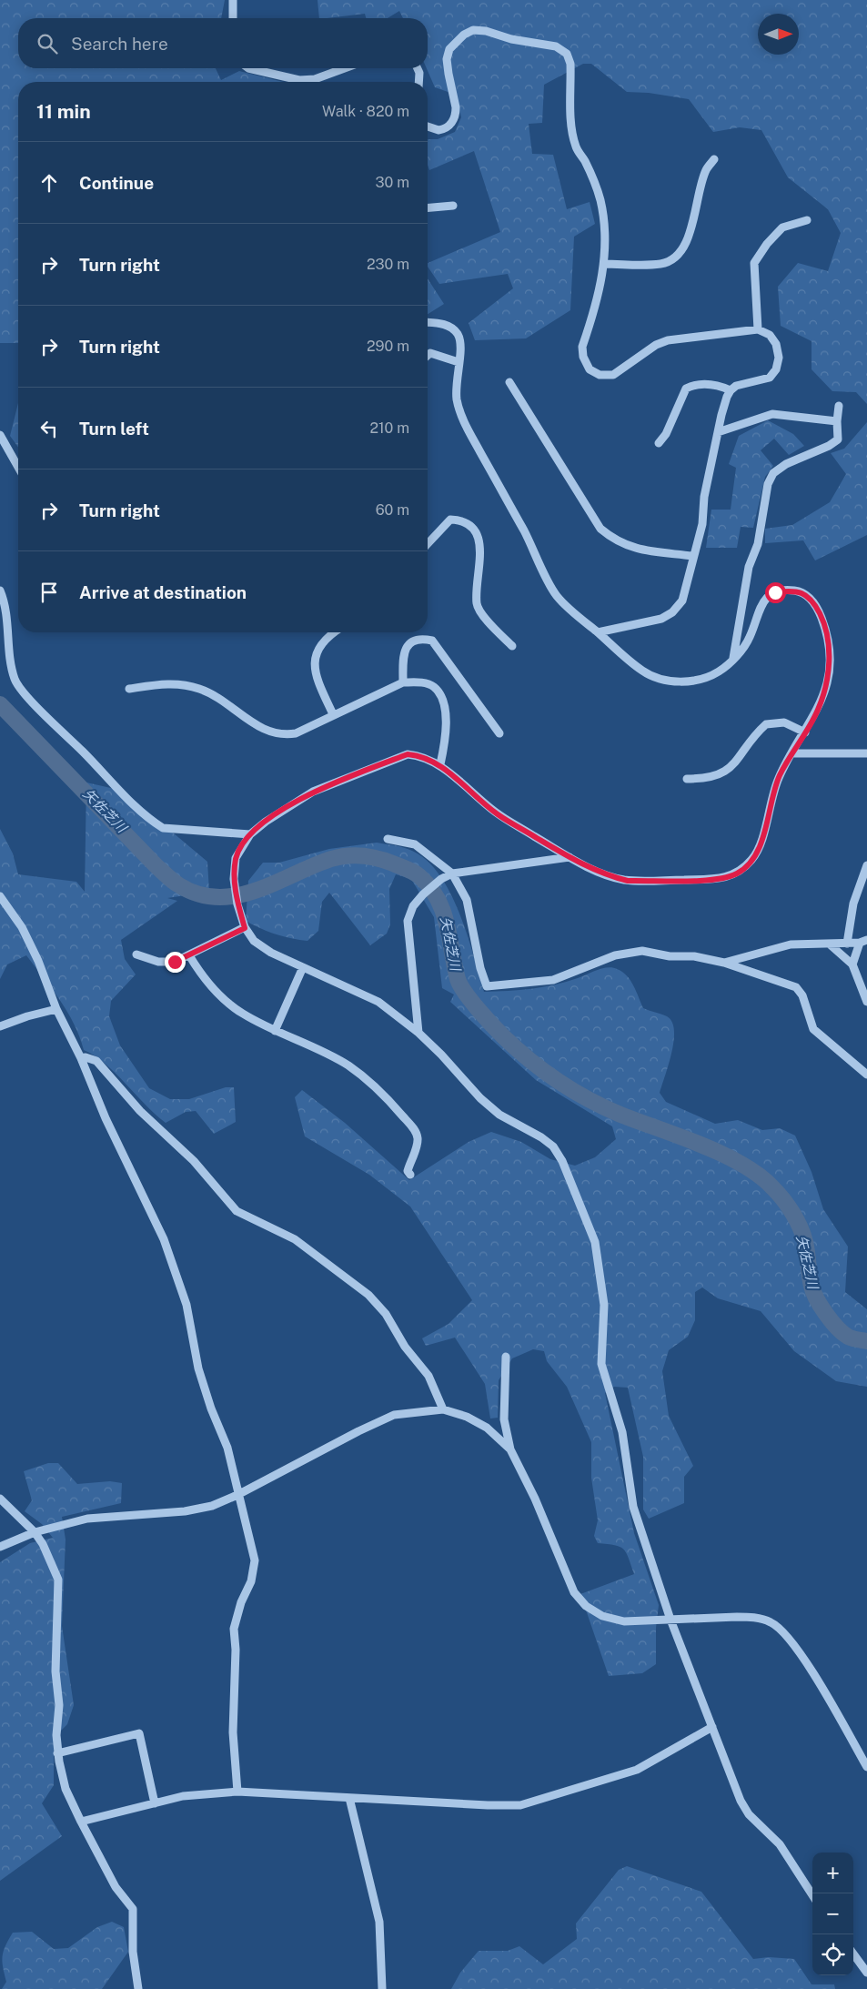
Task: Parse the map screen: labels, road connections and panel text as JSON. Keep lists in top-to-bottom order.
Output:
{
  "water": ["矢佐芝川"],
  "north": "right",
  "page": {
    "search": "Search here",
    "heading": ["11 min", "Walk · 820 m"],
    "list": [
      ["Continue", "30 m"],
      ["Turn right", "230 m"],
      ["Turn right", "290 m"],
      ["Turn left", "210 m"],
      ["Turn right", "60 m"],
      "Arrive at destination"
    ],
    "map_buttons": ["+", "−"]
  }
}
